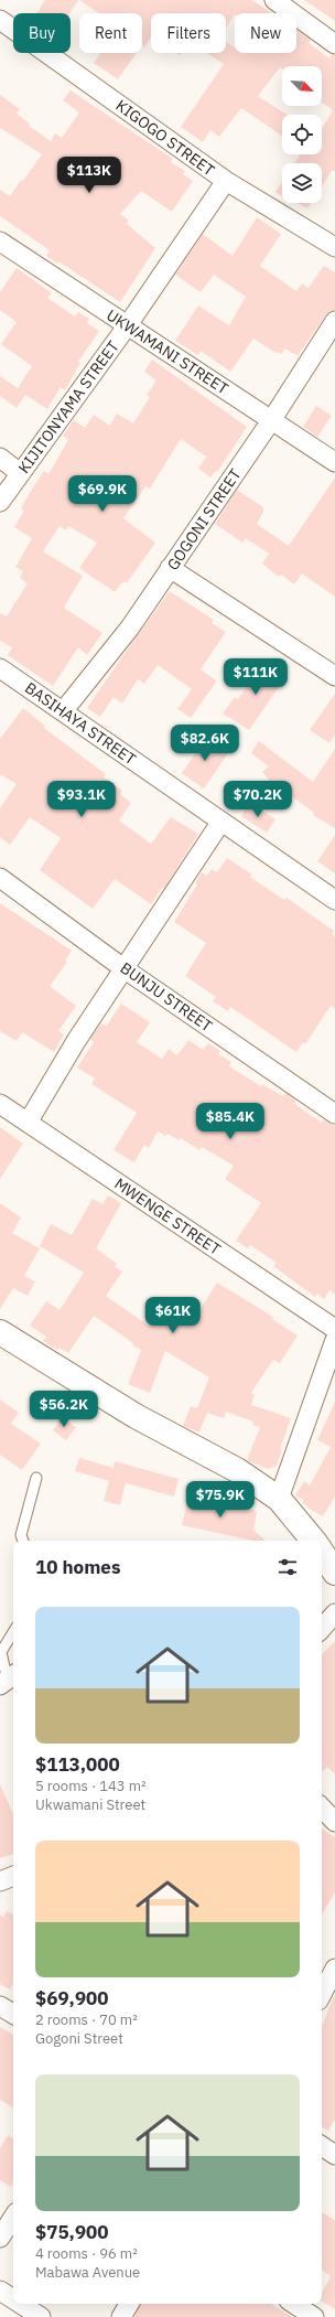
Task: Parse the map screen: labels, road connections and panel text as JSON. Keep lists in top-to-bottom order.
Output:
{
  "streets": {
    "street": [
      "KIGOGO STREET",
      "UKWAMANI STREET",
      "KIJITONYAMA STREET",
      "GOGONI STREET",
      "BASIHAYA STREET",
      "BUNJU STREET",
      "MWENGE STREET"
    ]
  },
  "crossings": [
    ["KIGOGO STREET", "KIJITONYAMA STREET"],
    ["UKWAMANI STREET", "KIJITONYAMA STREET"],
    ["UKWAMANI STREET", "GOGONI STREET"],
    ["GOGONI STREET", "BASIHAYA STREET"]
  ],
  "north": "bottom right",
  "page": {
    "chip": [
      "Buy",
      "Rent",
      "Filters",
      "New"
    ],
    "price": [
      "$113K",
      "$69.9K",
      "$111K",
      "$82.6K",
      "$93.1K",
      "$70.2K",
      "$85.4K",
      "$61K",
      "$56.2K",
      "$75.9K"
    ],
    "heading": "10 homes",
    "list": [
      {
        "name": "$113,000",
        "note": "5 rooms · 143 m² · Ukwamani Street"
      },
      {
        "name": "$69,900",
        "note": "2 rooms · 70 m² · Gogoni Street"
      },
      {
        "name": "$75,900",
        "note": "4 rooms · 96 m² · Mabawa Avenue"
      }
    ]
  }
}
